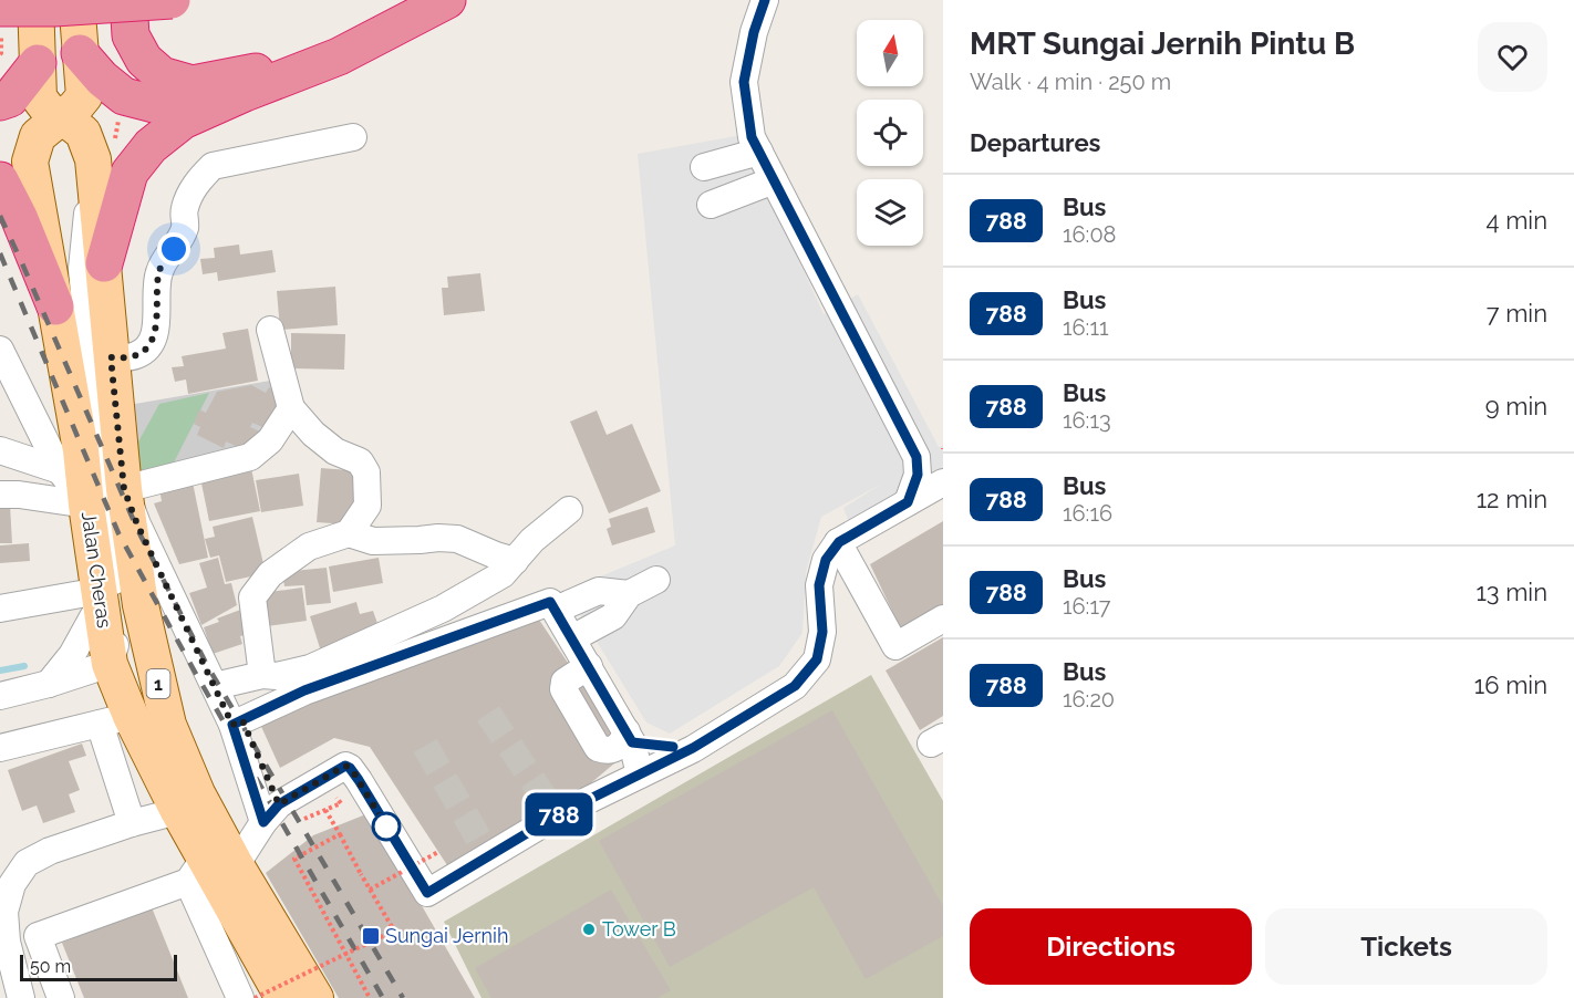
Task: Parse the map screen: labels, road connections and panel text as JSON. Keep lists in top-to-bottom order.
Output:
{
  "streets": {
    "main road": ["Jalan Cheras", "1"]
  },
  "places": {
    "other": ["Tower B"],
    "transit": ["Sungai Jernih"]
  },
  "lines": ["bus line 788"],
  "scale_bar": "50 m",
  "north": "top",
  "page": {
    "on_map": "788",
    "heading": [
      ["MRT Sungai Jernih Pintu B", "Walk · 4 min · 250 m"],
      "Departures"
    ],
    "list": [
      {
        "mark": "788",
        "name": "Bus",
        "note": "16:08",
        "value": "4 min"
      },
      {
        "mark": "788",
        "name": "Bus",
        "note": "16:11",
        "value": "7 min"
      },
      {
        "mark": "788",
        "name": "Bus",
        "note": "16:13",
        "value": "9 min"
      },
      {
        "mark": "788",
        "name": "Bus",
        "note": "16:16",
        "value": "12 min"
      },
      {
        "mark": "788",
        "name": "Bus",
        "note": "16:17",
        "value": "13 min"
      },
      {
        "mark": "788",
        "name": "Bus",
        "note": "16:20",
        "value": "16 min"
      }
    ],
    "buttons": ["Directions", "Tickets"],
    "scale": "50 m"
  }
}
